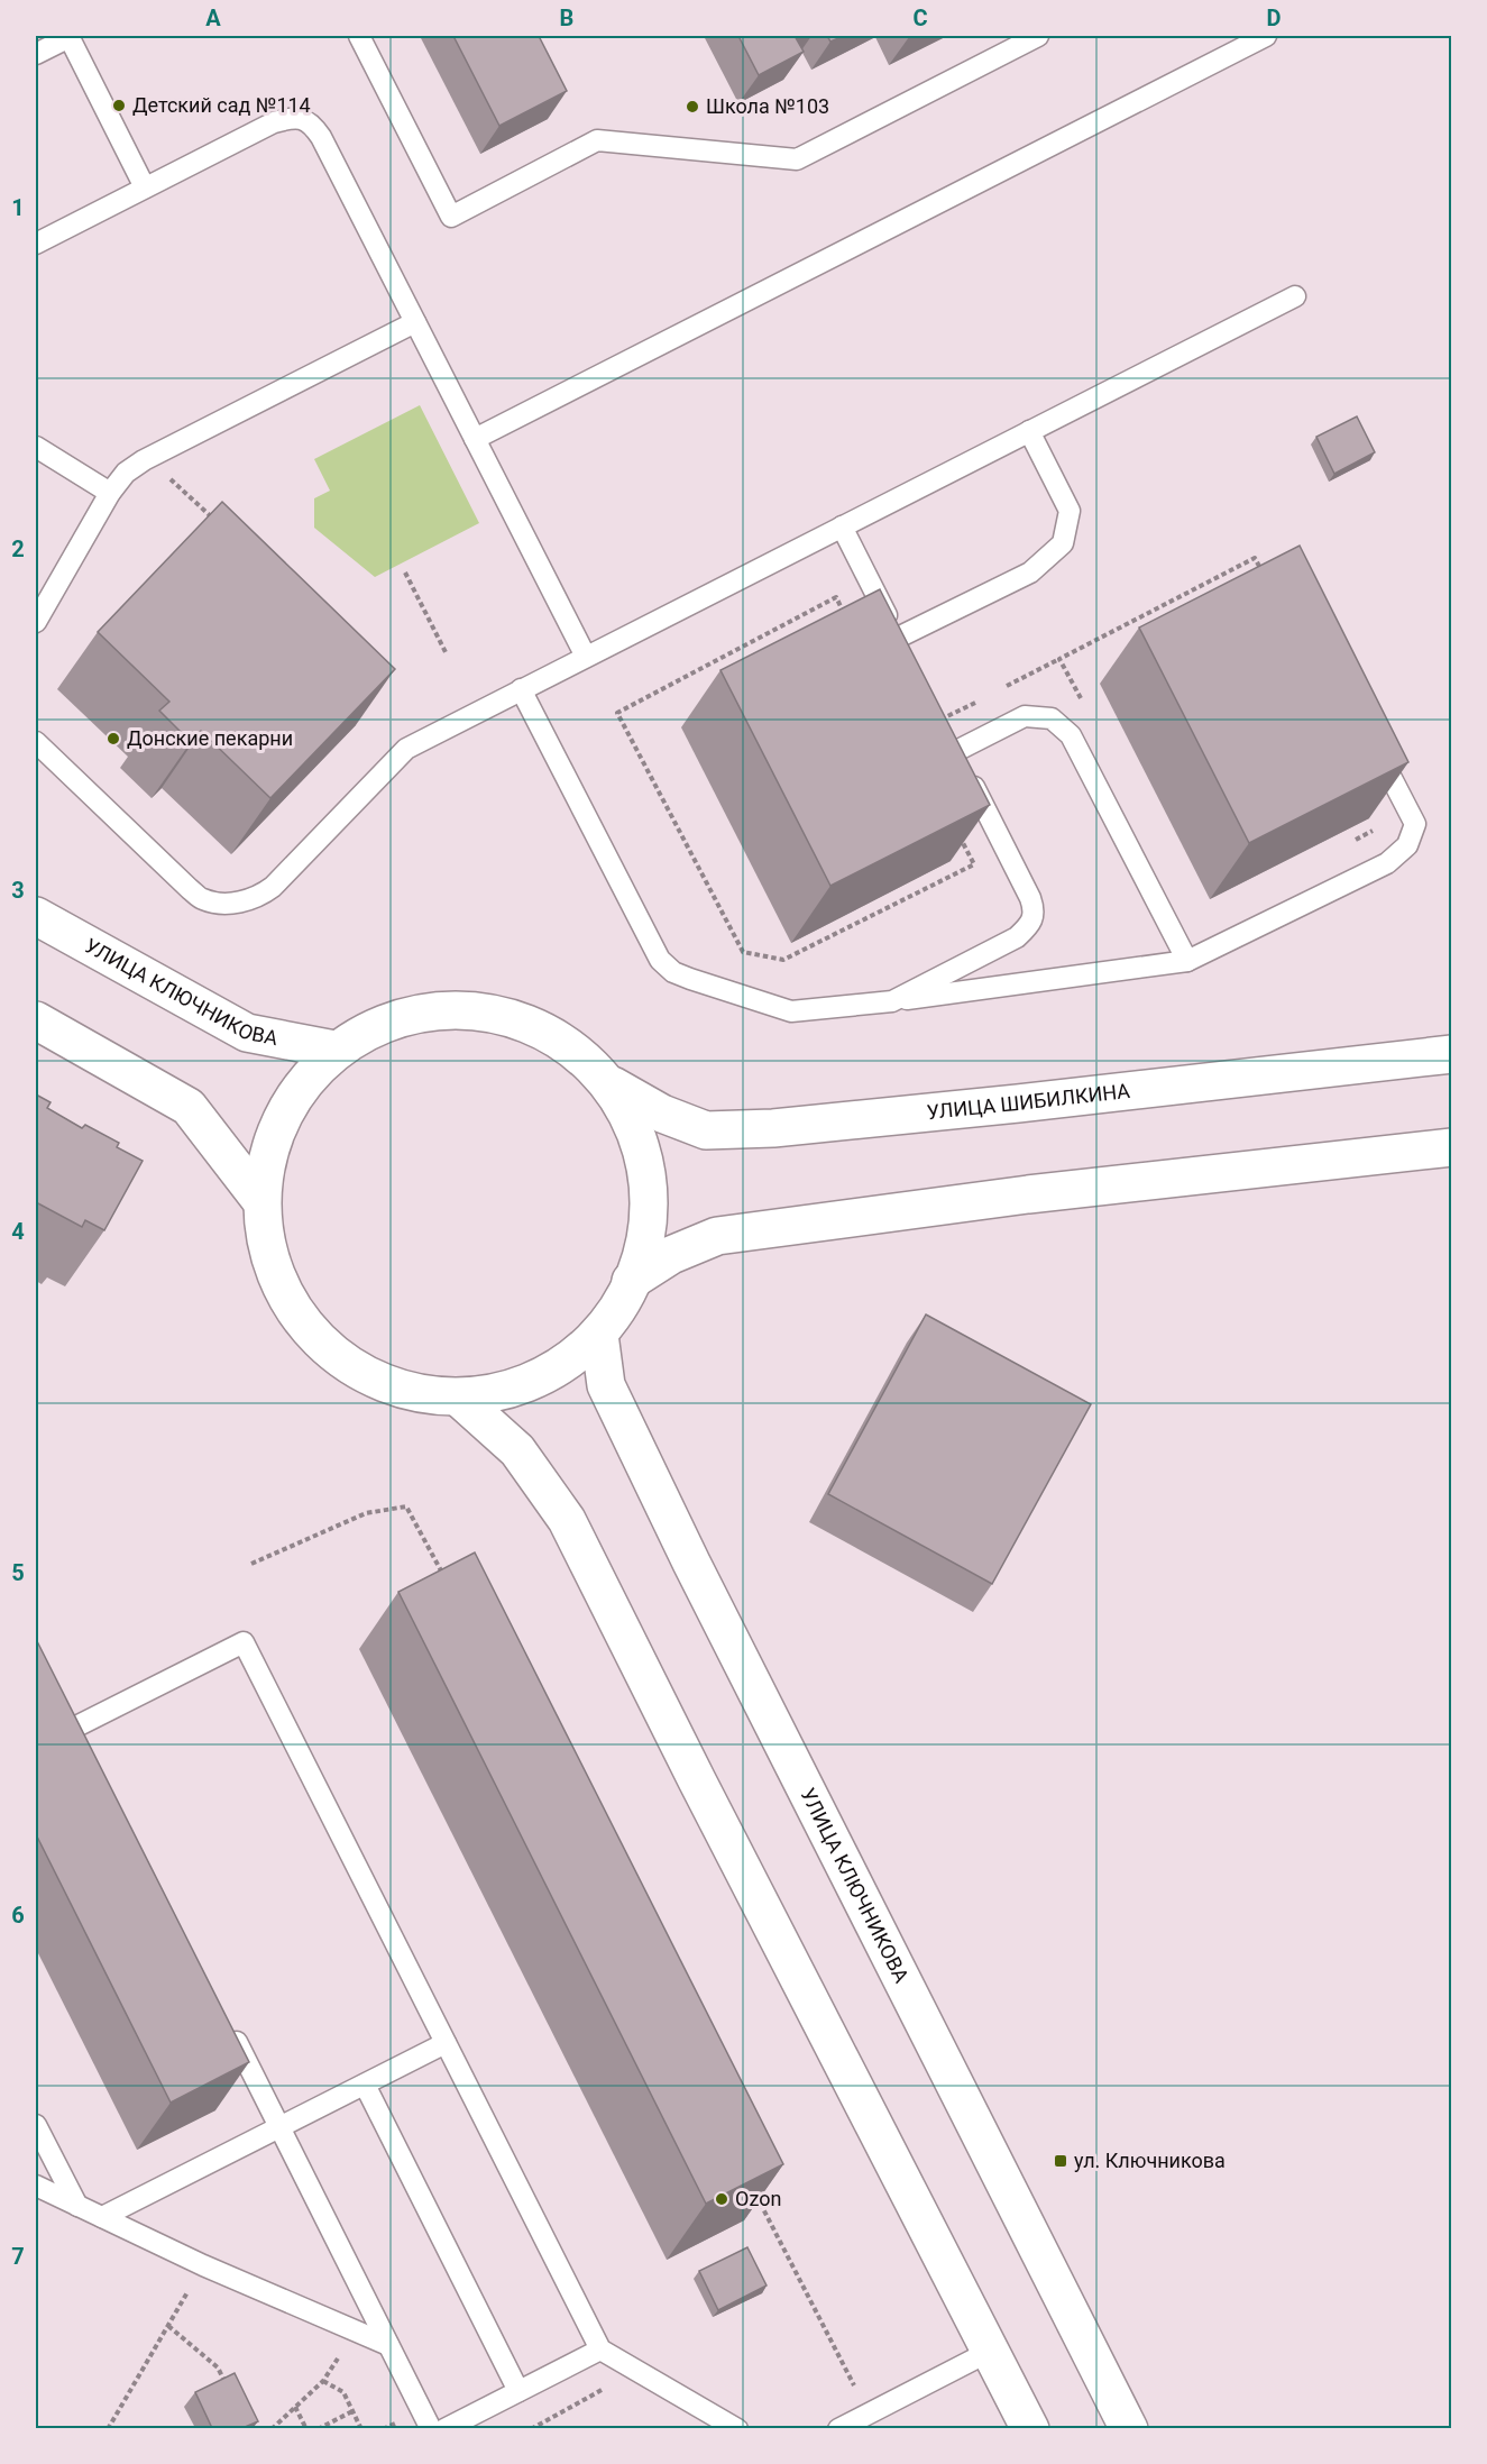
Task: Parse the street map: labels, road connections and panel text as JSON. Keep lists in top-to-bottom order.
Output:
{
  "streets": {
    "street": ["УЛИЦА КЛЮЧНИКОВА", "УЛИЦА ШИБИЛКИНА"]
  },
  "places": {
    "other": [
      "Детский сад №114",
      "Школа №103",
      "Донские пекарни",
      "Ozon"
    ],
    "transit": ["ул. Ключникова"]
  },
  "grid": {
    "columns": [
      "A",
      "B",
      "C",
      "D"
    ],
    "rows": [
      "1",
      "2",
      "3",
      "4",
      "5",
      "6",
      "7"
    ]
  }
}
